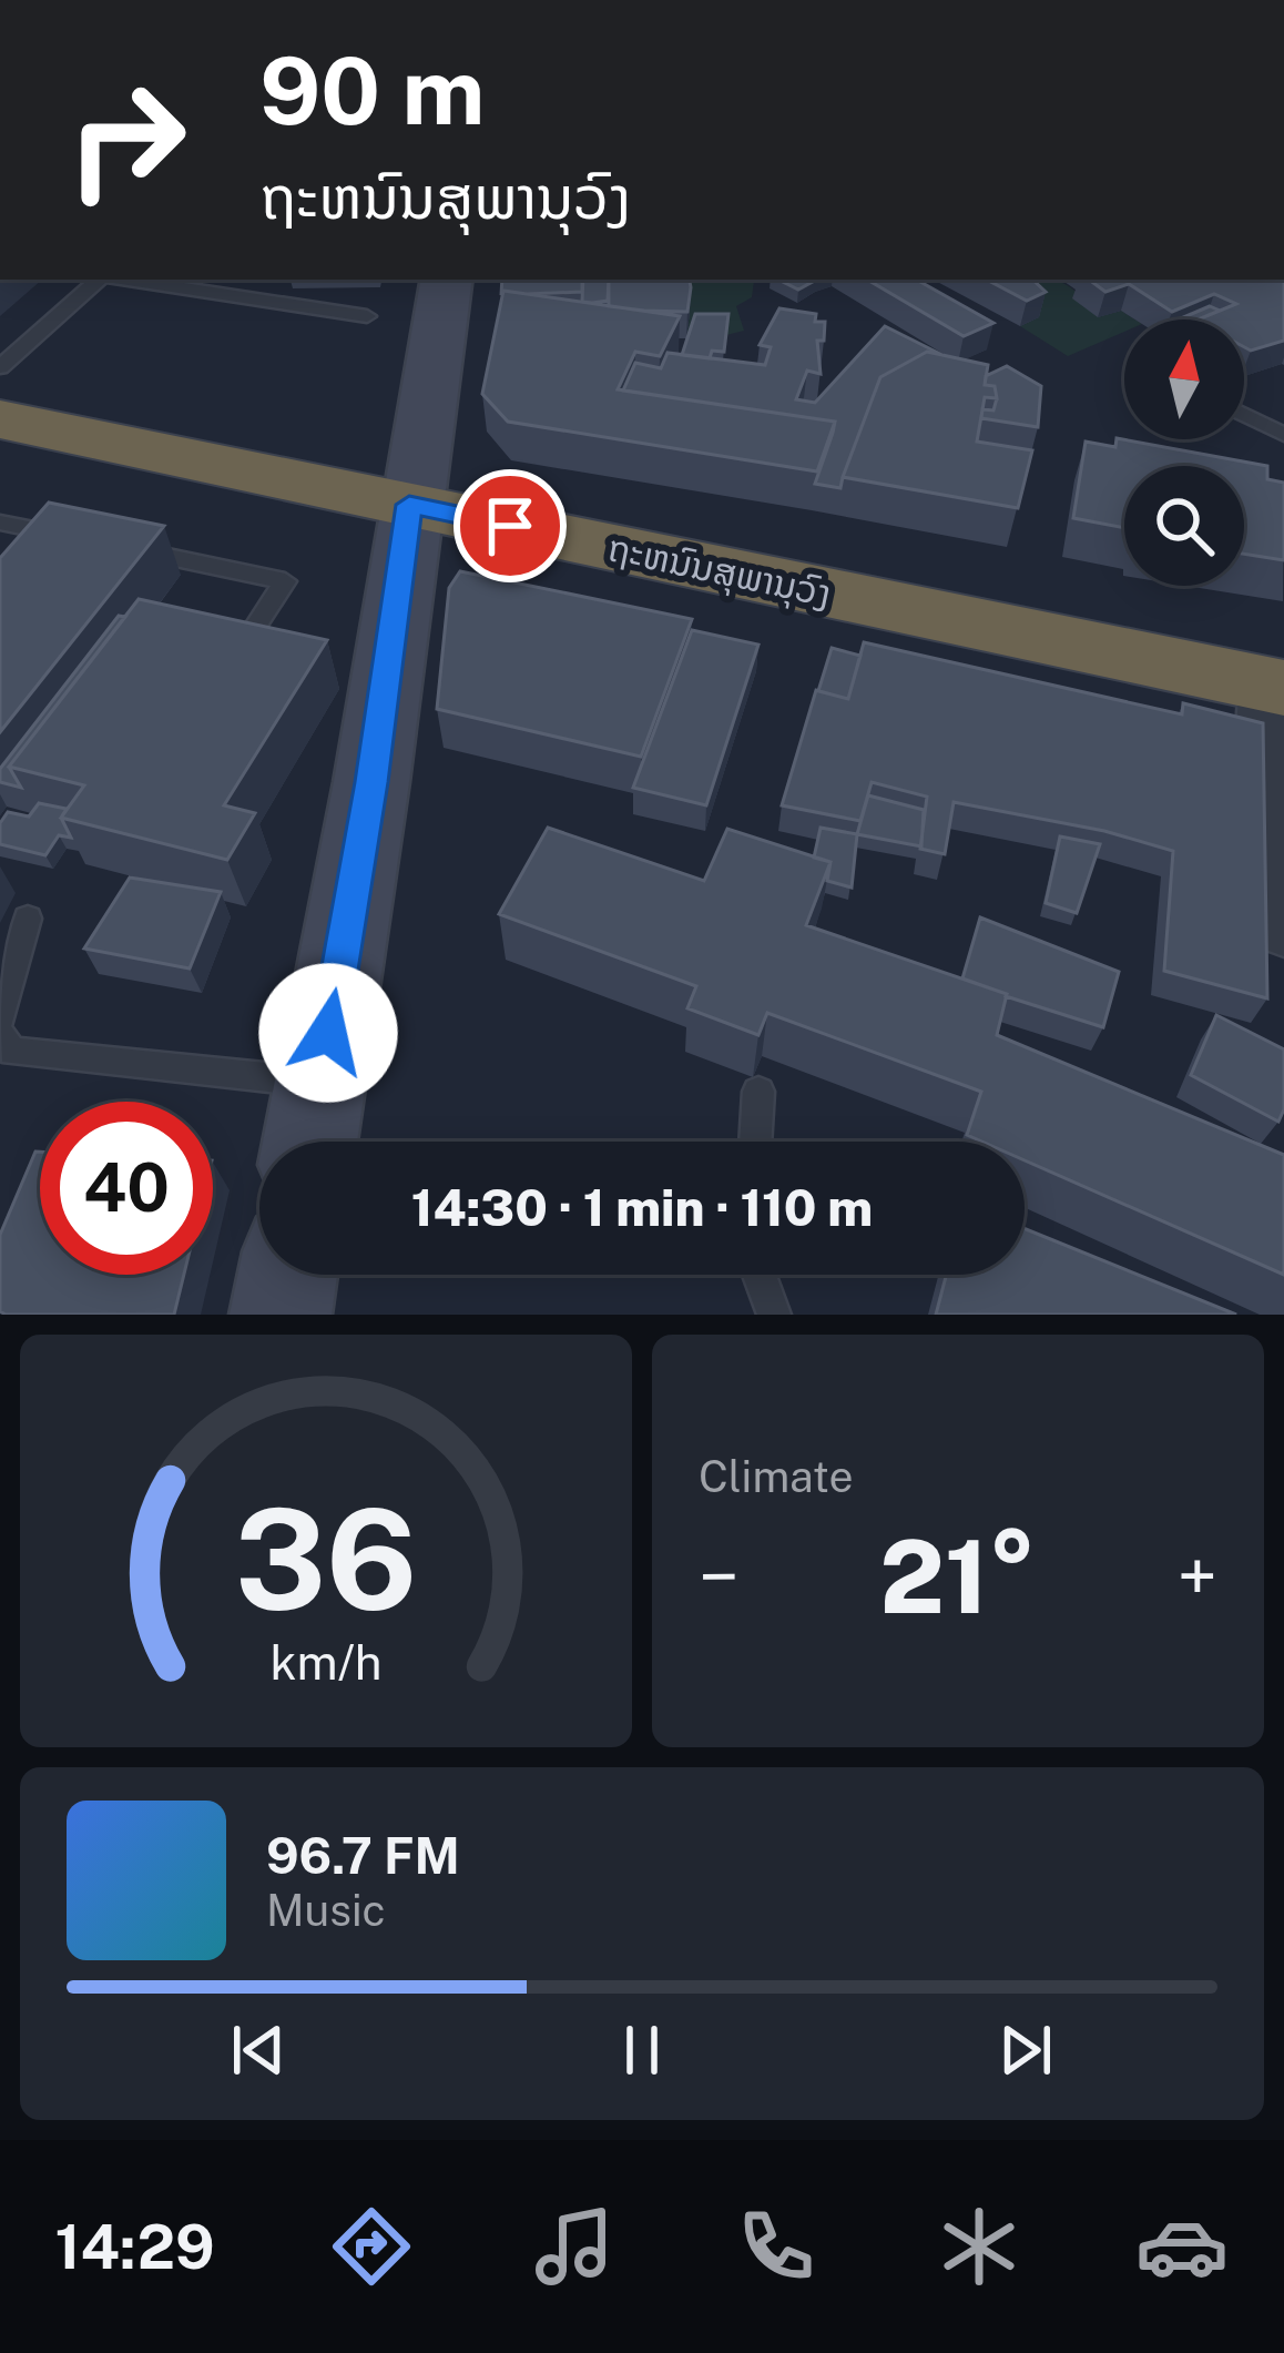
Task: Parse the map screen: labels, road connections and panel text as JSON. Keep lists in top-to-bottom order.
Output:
{
  "streets": {
    "highway": ["ຖະຫນົນສຸພານຸວົງ"]
  },
  "north": "top",
  "page": {
    "turn": ["90 m", "ຖະຫນົນສຸພານຸວົງ"],
    "limit": "40",
    "trip": "14:30 · 1 min · 110 m",
    "tile": "Climate",
    "heat": ["−", "21°", "+"],
    "song": ["96.7 FM", "Music"],
    "tabs": "14:29",
    "gauge": ["36", "km/h"]
  }
}
